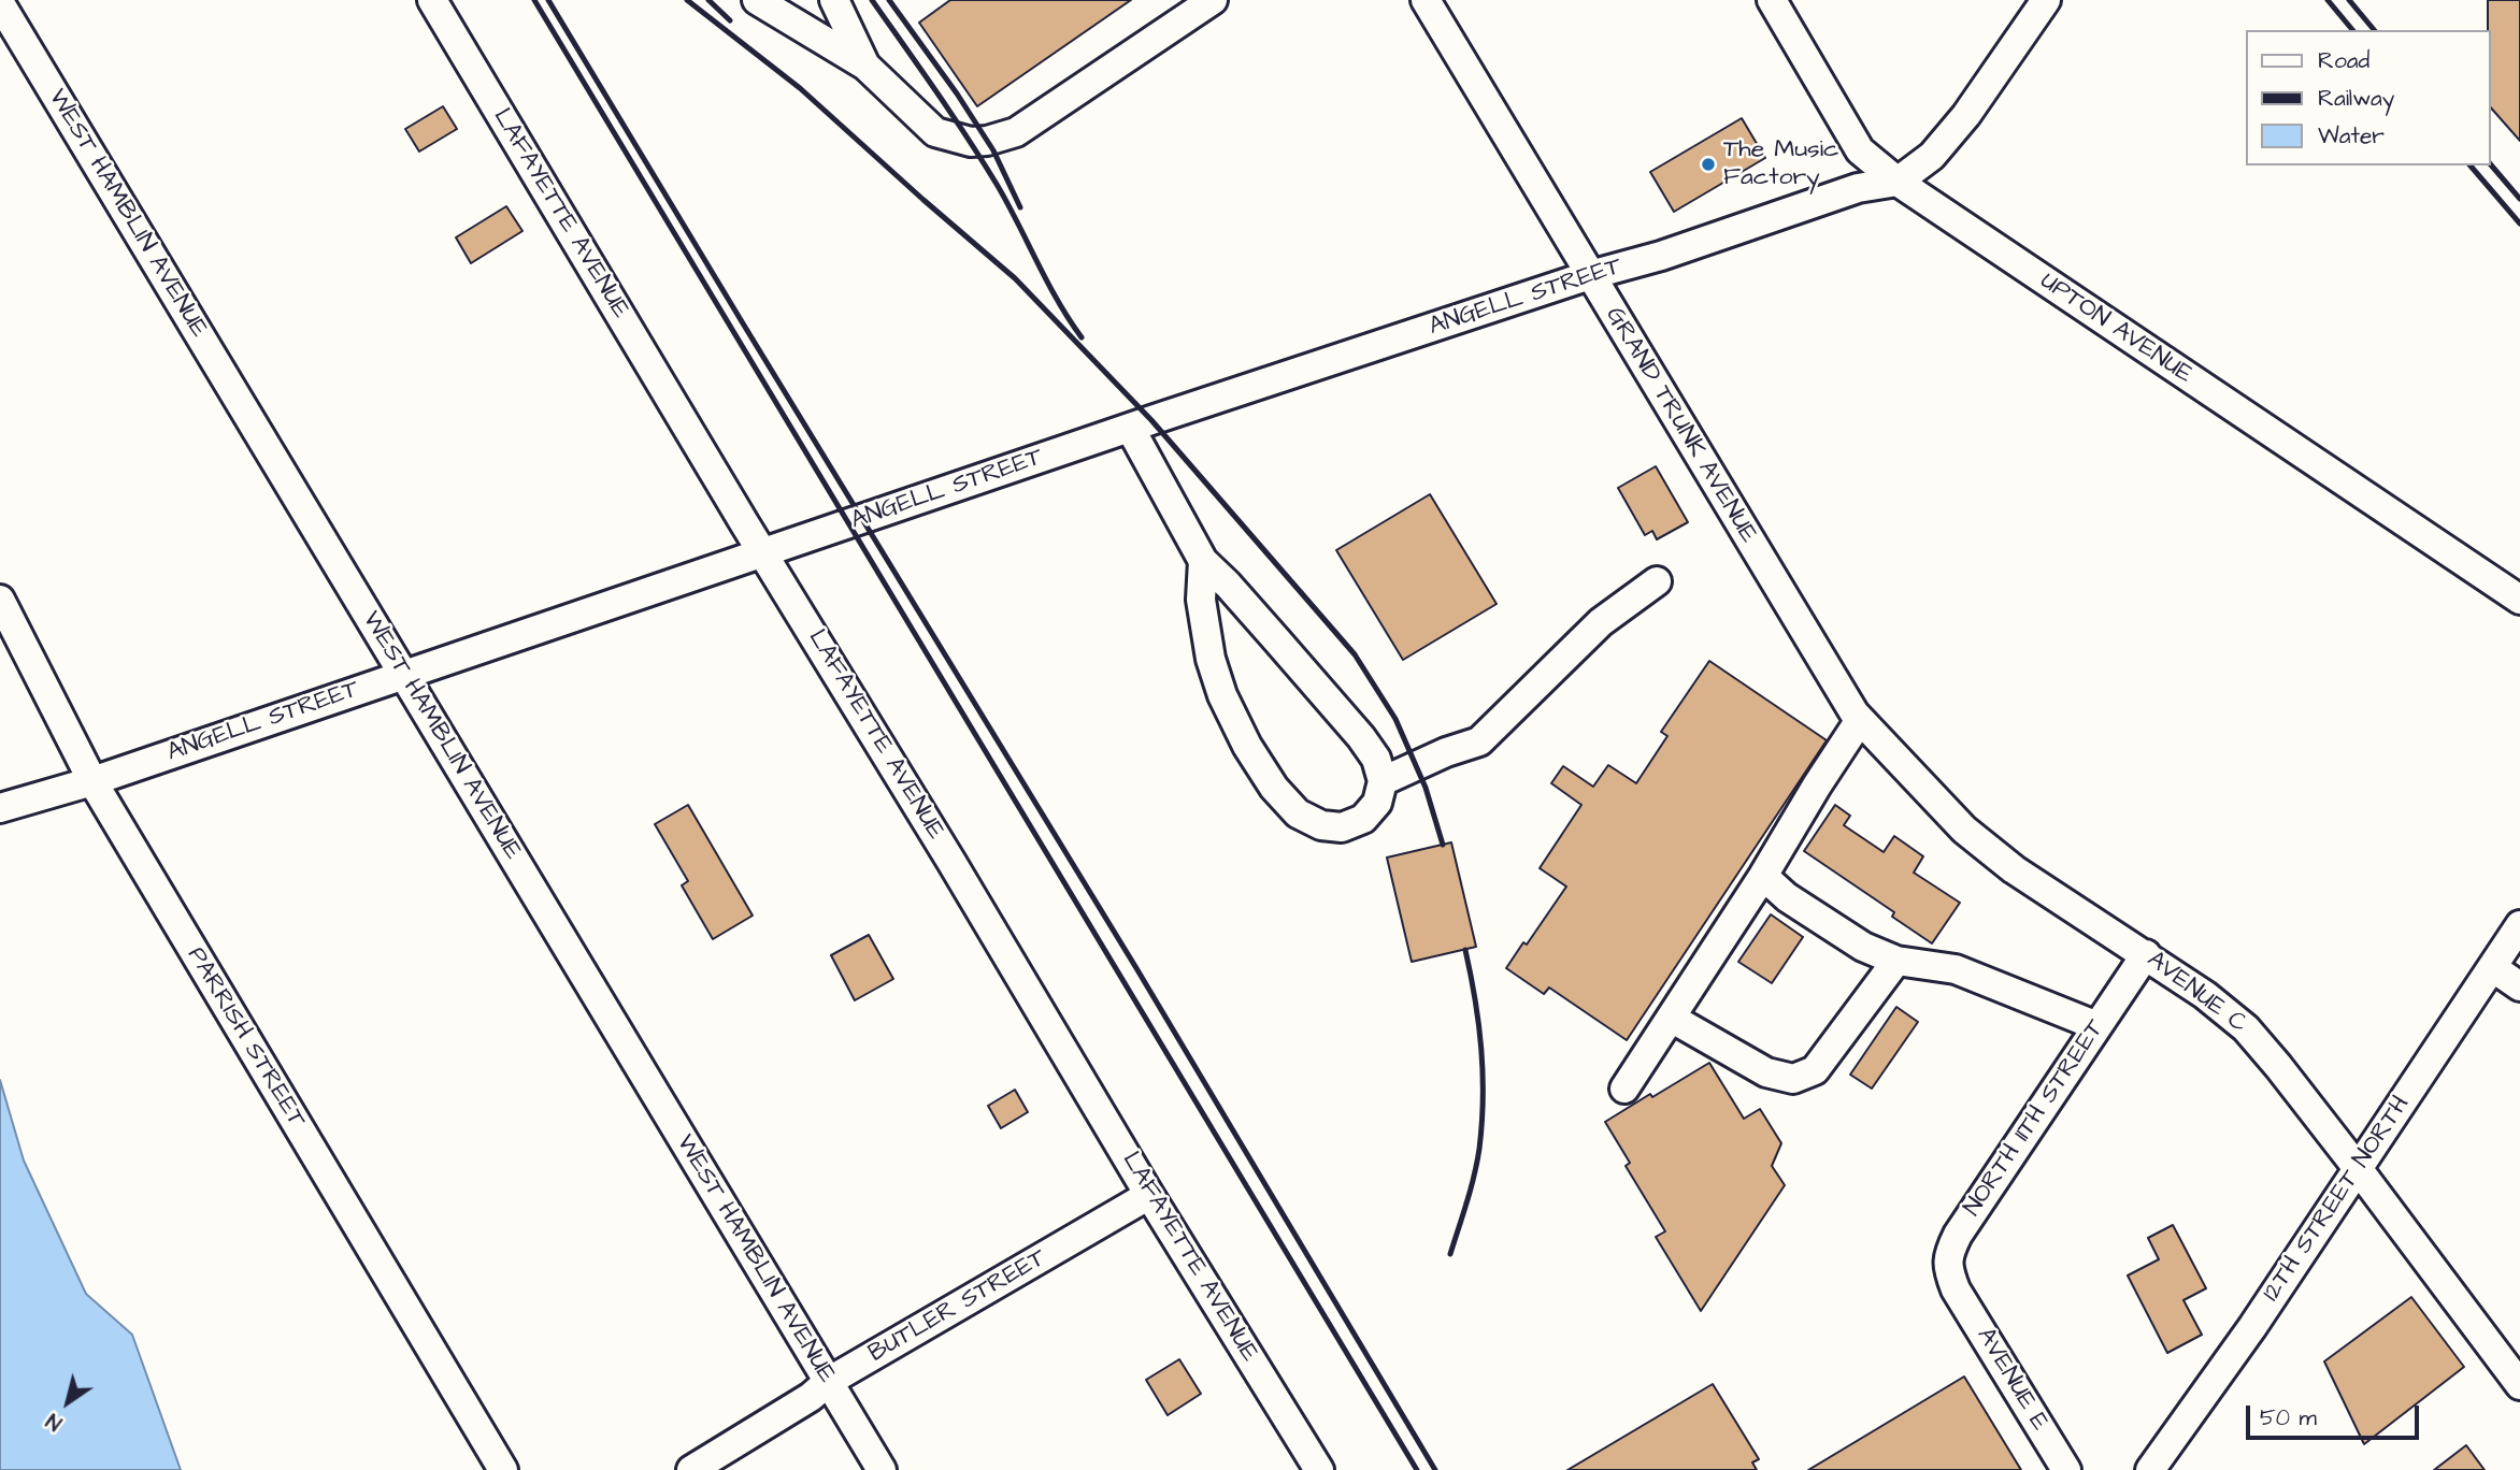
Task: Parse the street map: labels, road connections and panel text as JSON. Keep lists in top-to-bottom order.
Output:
{
  "streets": {
    "street": [
      "WEST HAMBLIN AVENUE",
      "LAFAYETTE AVENUE",
      "ANGELL STREET",
      "UPTON AVENUE",
      "GRAND TRUNK AVENUE",
      "AVENUE C",
      "PARRISH STREET",
      "NORTH 11TH STREET",
      "12TH STREET NORTH",
      "BUTLER STREET",
      "AVENUE E"
    ]
  },
  "crossings": [
    ["WEST HAMBLIN AVENUE", "ANGELL STREET"],
    ["WEST HAMBLIN AVENUE", "BUTLER STREET"],
    ["LAFAYETTE AVENUE", "ANGELL STREET"],
    ["LAFAYETTE AVENUE", "BUTLER STREET"],
    ["ANGELL STREET", "UPTON AVENUE"],
    ["ANGELL STREET", "GRAND TRUNK AVENUE"],
    ["ANGELL STREET", "PARRISH STREET"],
    ["GRAND TRUNK AVENUE", "AVENUE C"],
    ["AVENUE C", "NORTH 11TH STREET"],
    ["AVENUE C", "12TH STREET NORTH"],
    ["NORTH 11TH STREET", "AVENUE E"]
  ],
  "places": ["The Music Factory"],
  "legend": ["Road", "Railway", "Water"],
  "scale_bar": "50 m",
  "north": "bottom left"
}
